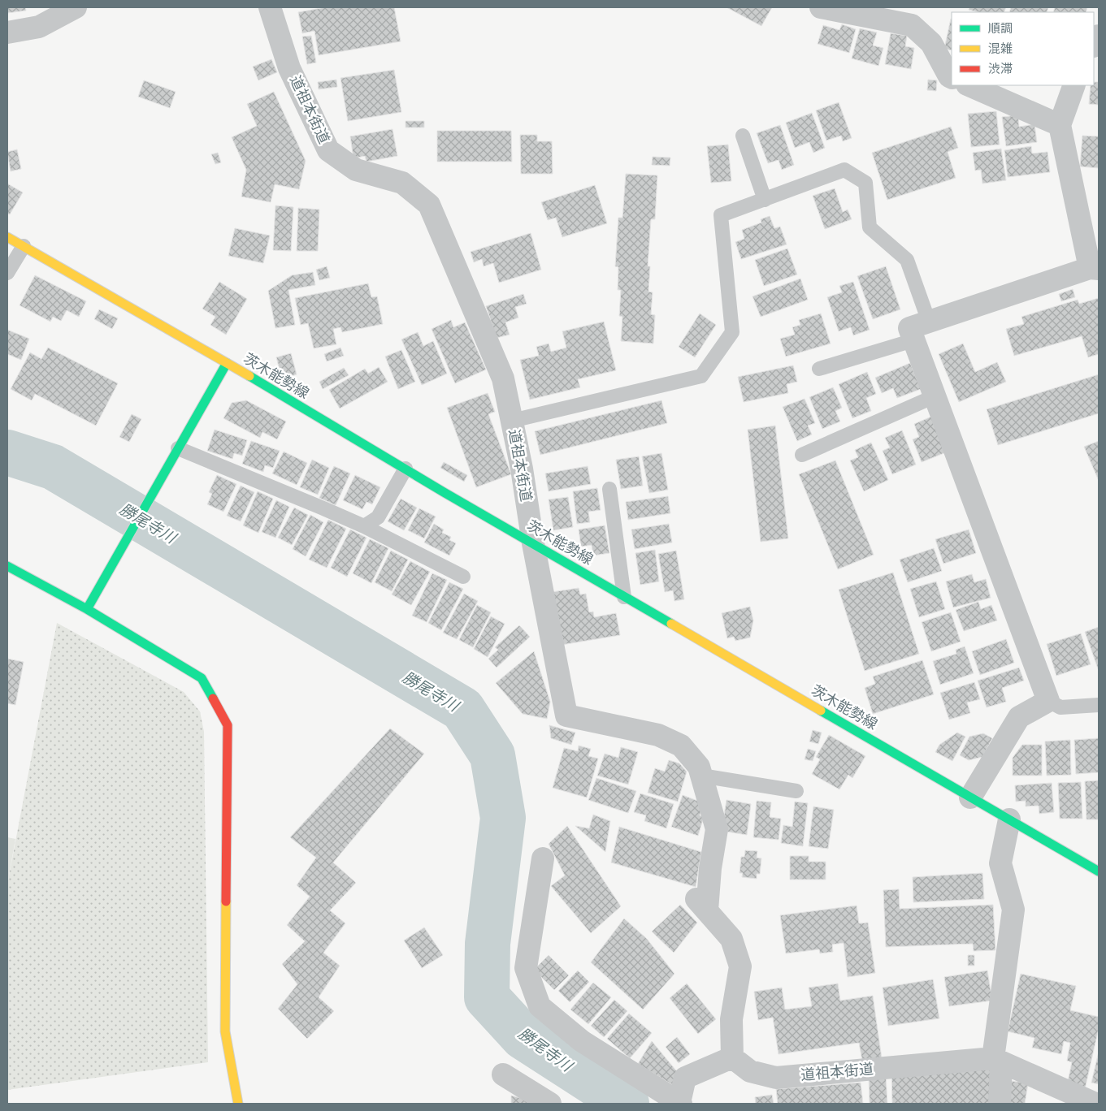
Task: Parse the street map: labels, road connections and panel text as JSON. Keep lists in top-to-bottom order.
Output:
{
  "streets": {
    "main road": ["茨木能勢線"],
    "street": ["道祖本街道"]
  },
  "crossings": [
    ["道祖本街道", "茨木能勢線"]
  ],
  "water": ["勝尾寺川"],
  "legend": ["順調", "混雑", "渋滞"]
}
